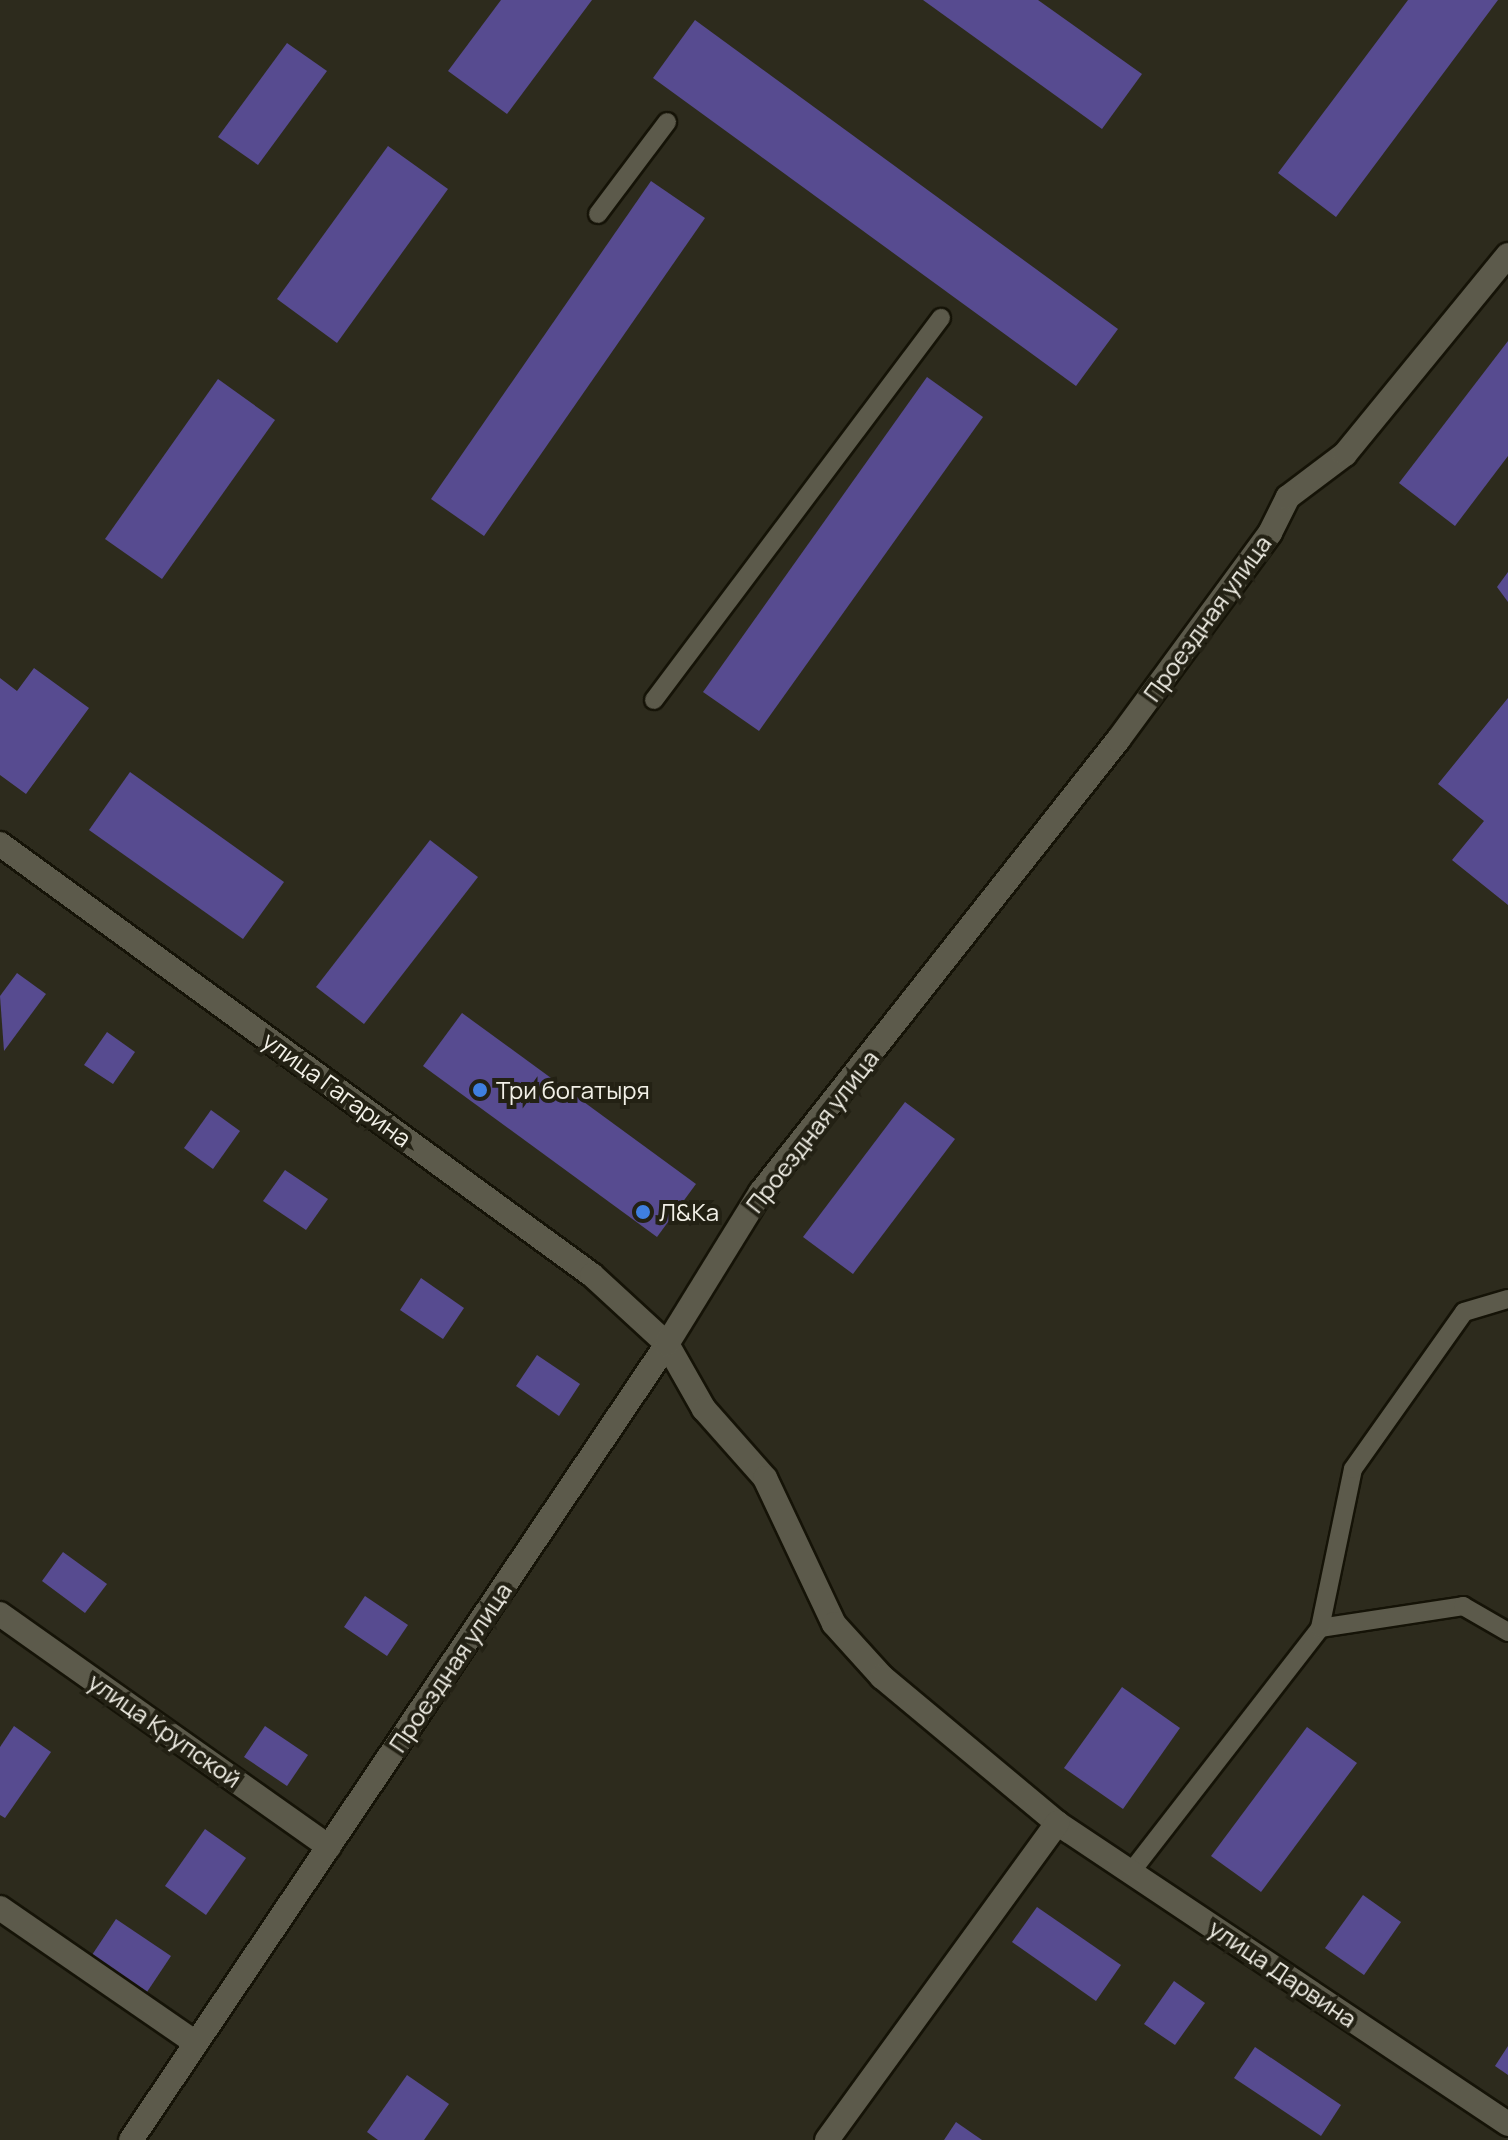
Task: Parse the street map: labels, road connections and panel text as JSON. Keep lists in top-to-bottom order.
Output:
{
  "streets": {
    "street": [
      "Проездная улица",
      "улица Гагарина",
      "улица Крупской",
      "улица Дарвина"
    ]
  },
  "crossings": [
    ["Проездная улица", "улица Гагарина"],
    ["Проездная улица", "улица Крупской"],
    ["улица Гагарина", "улица Дарвина"]
  ],
  "places": ["Три богатыря", "Л&Ка"]
}
